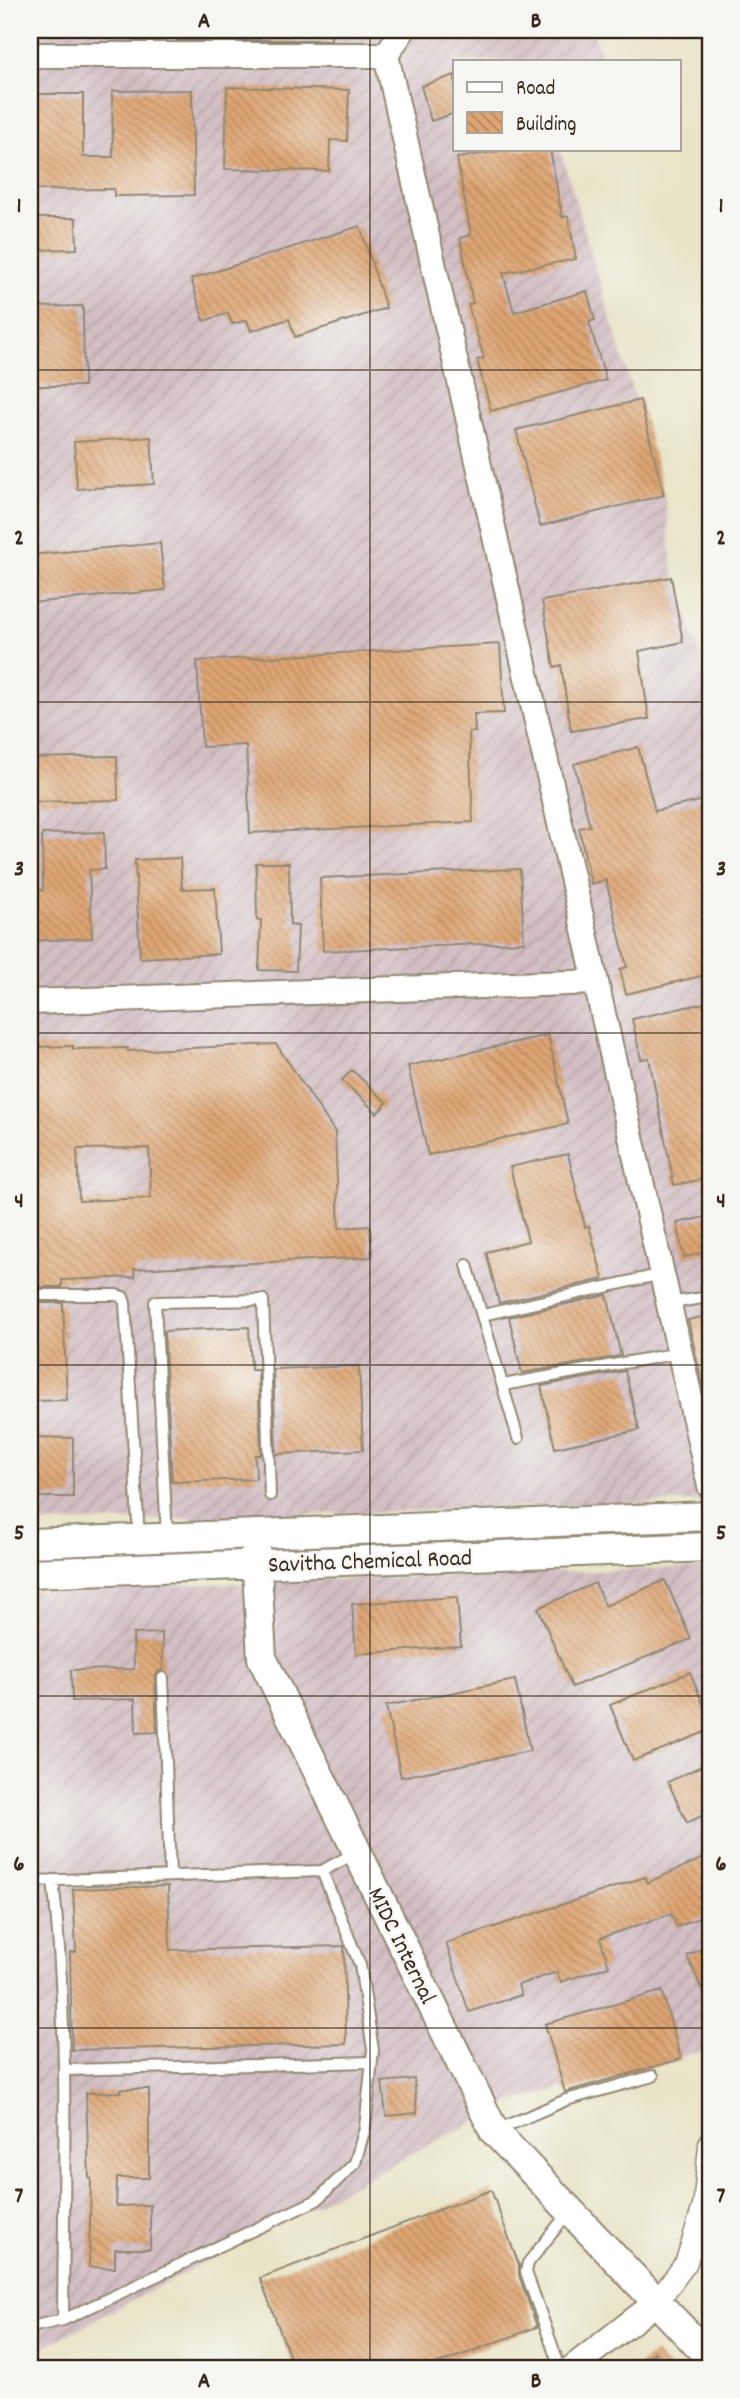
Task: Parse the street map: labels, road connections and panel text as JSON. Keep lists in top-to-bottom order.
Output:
{
  "streets": {
    "main road": ["Savitha Chemical Road", "MIDC Internal"]
  },
  "crossings": [
    ["Savitha Chemical Road", "MIDC Internal"]
  ],
  "legend": ["Road", "Building"],
  "grid": {
    "columns": ["A", "B"],
    "rows": [
      "1",
      "2",
      "3",
      "4",
      "5",
      "6",
      "7"
    ]
  }
}
